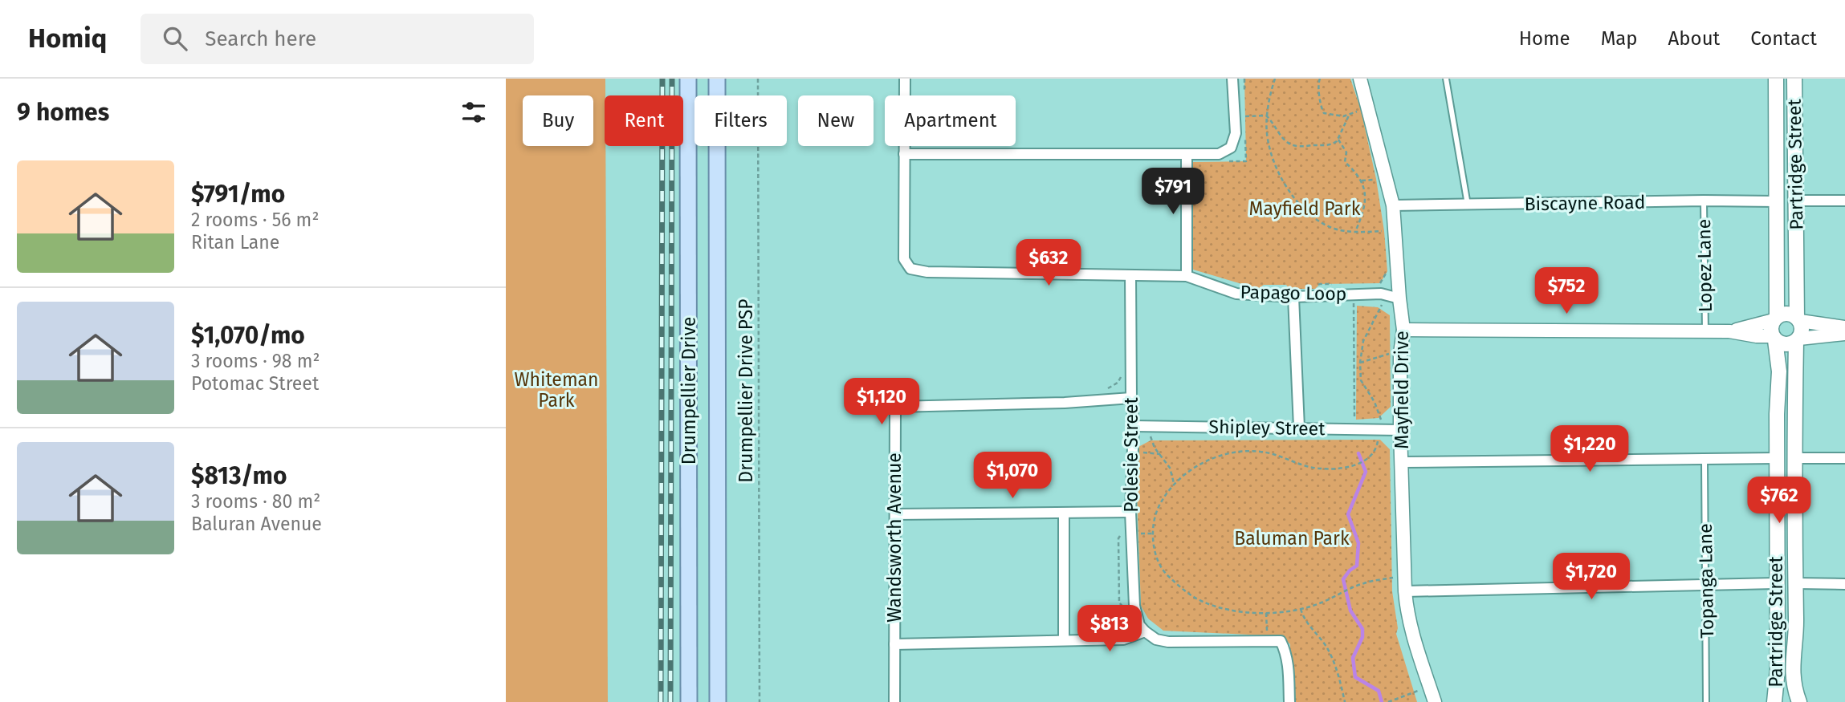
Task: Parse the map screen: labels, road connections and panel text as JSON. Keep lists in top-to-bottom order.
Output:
{
  "streets": {
    "main road": ["Partridge Street", "Drumpellier Drive"],
    "street": [
      "Biscayne Road",
      "Papago Loop",
      "Mayfield Drive",
      "Shipley Street",
      "Polesie Street",
      "Wandsworth Avenue"
    ],
    "lane": ["Lopez Lane", "Topanga Lane"],
    "path": ["Drumpellier Drive PSP"]
  },
  "crossings": [
    ["Partridge Street", "Biscayne Road"],
    ["Biscayne Road", "Lopez Lane"],
    ["Biscayne Road", "Mayfield Drive"],
    ["Papago Loop", "Mayfield Drive"],
    ["Papago Loop", "Polesie Street"],
    ["Mayfield Drive", "Shipley Street"],
    ["Shipley Street", "Polesie Street"],
    ["Polesie Street", "Wandsworth Avenue"]
  ],
  "parks": ["Mayfield Park", "Whiteman Park", "Baluman Park"],
  "page": {
    "header": "Homiq",
    "search": "Search here",
    "nav": [
      "Home",
      "Map",
      "About",
      "Contact"
    ],
    "heading": "9 homes",
    "chip": [
      "Buy",
      "Rent",
      "Filters",
      "New",
      "Apartment"
    ],
    "list": [
      {
        "name": "$791/mo",
        "note": "2 rooms · 56 m² · Ritan Lane"
      },
      {
        "name": "$1,070/mo",
        "note": "3 rooms · 98 m² · Potomac Street"
      },
      {
        "name": "$813/mo",
        "note": "3 rooms · 80 m² · Baluran Avenue"
      }
    ],
    "price": [
      "$791",
      "$632",
      "$752",
      "$1,120",
      "$1,220",
      "$1,070",
      "$762",
      "$1,720",
      "$813"
    ]
  }
}
